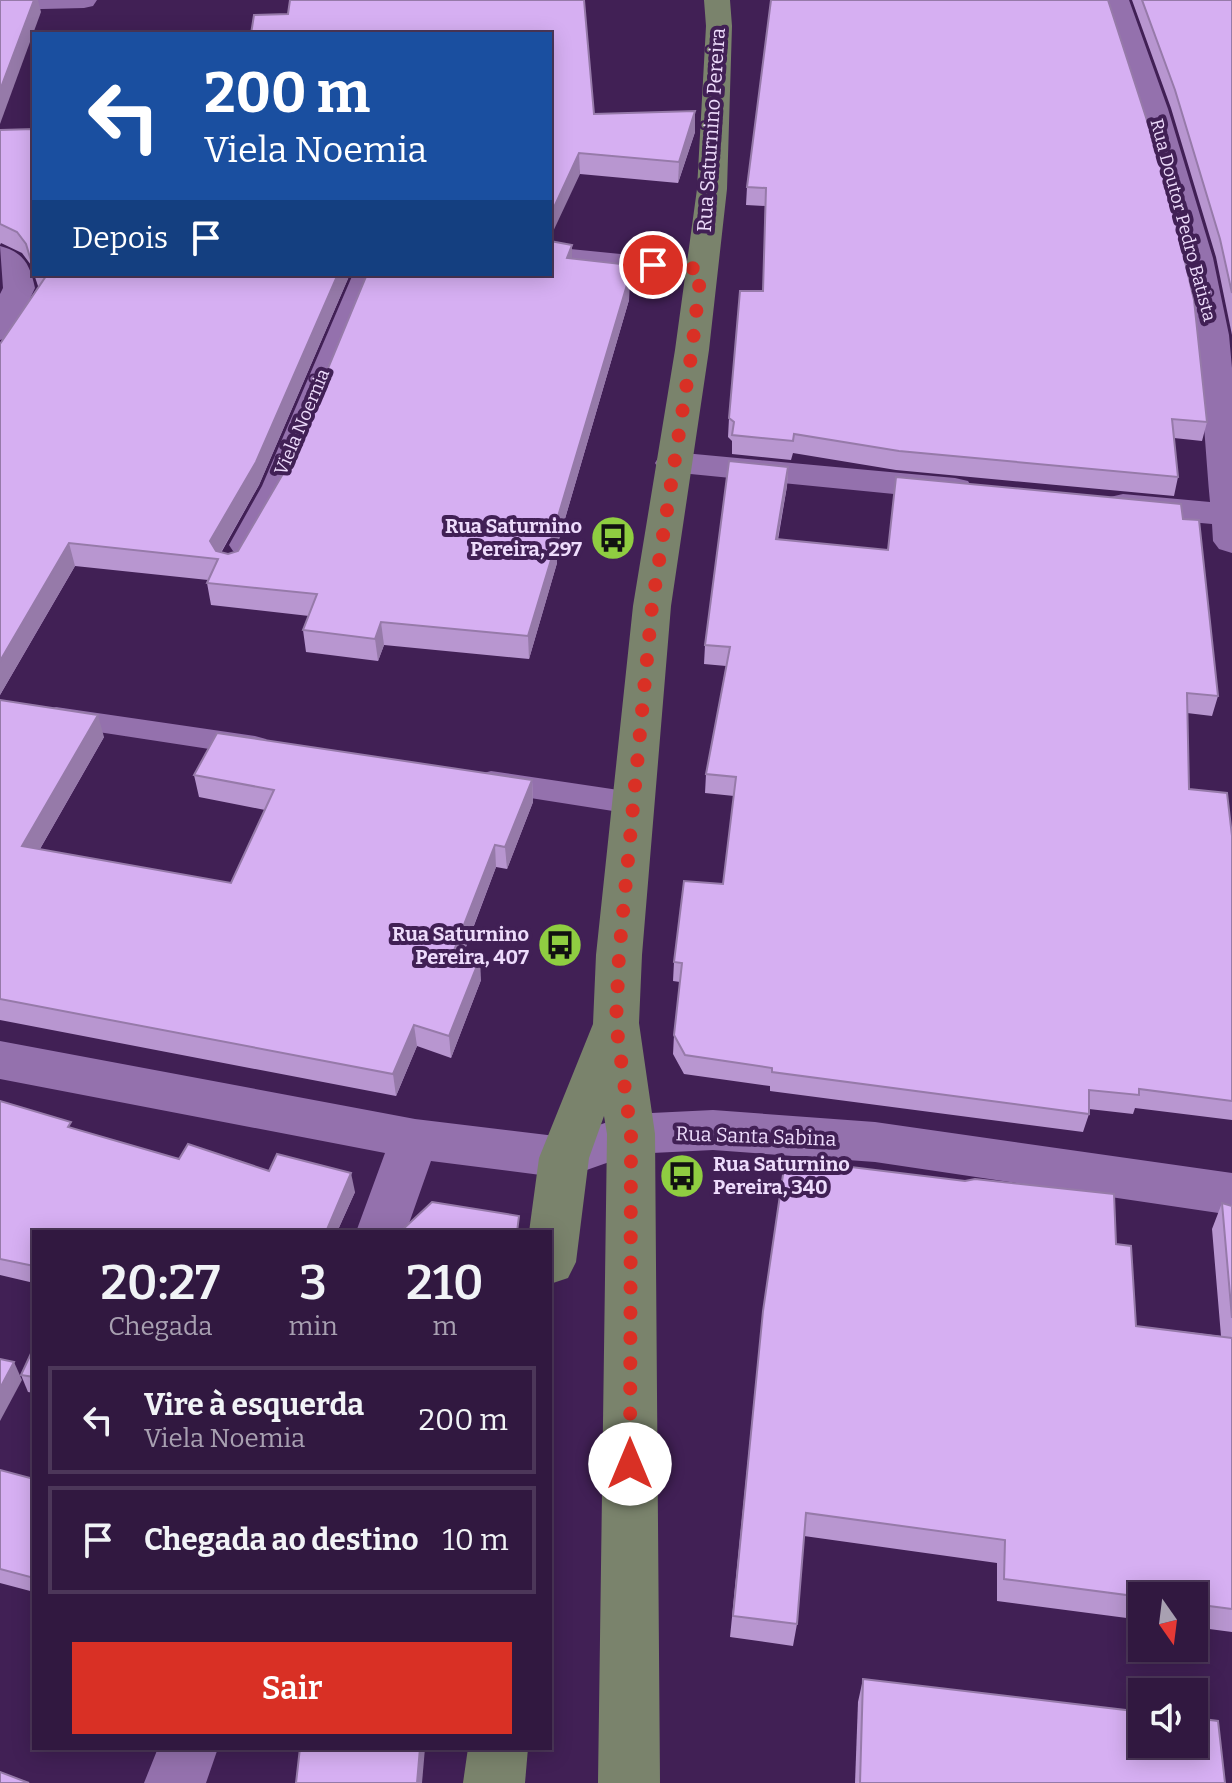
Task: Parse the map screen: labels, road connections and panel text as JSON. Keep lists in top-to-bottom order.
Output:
{
  "streets": {
    "main road": ["Rua Saturnino Pereira"],
    "street": ["Rua Doutor Pedro Batista", "Rua Santa Sabina"],
    "lane": ["Viela Noernia"]
  },
  "crossings": [
    ["Rua Saturnino Pereira", "Rua Santa Sabina"]
  ],
  "places": {
    "bus stop": ["Rua Saturnino Pereira, 297", "Rua Saturnino Pereira, 407", "Rua Saturnino Pereira, 340"]
  },
  "north": "bottom",
  "page": {
    "turn": ["200 m", "Viela Noemia"],
    "then": "Depois",
    "eta": [
      "20:27",
      "Chegada",
      "3",
      "min",
      "210",
      "m"
    ],
    "list": [
      {
        "name": "Vire à esquerda",
        "note": "Viela Noemia",
        "value": "200 m"
      },
      {
        "name": "Chegada ao destino",
        "value": "10 m"
      }
    ],
    "buttons": "Sair"
  }
}
